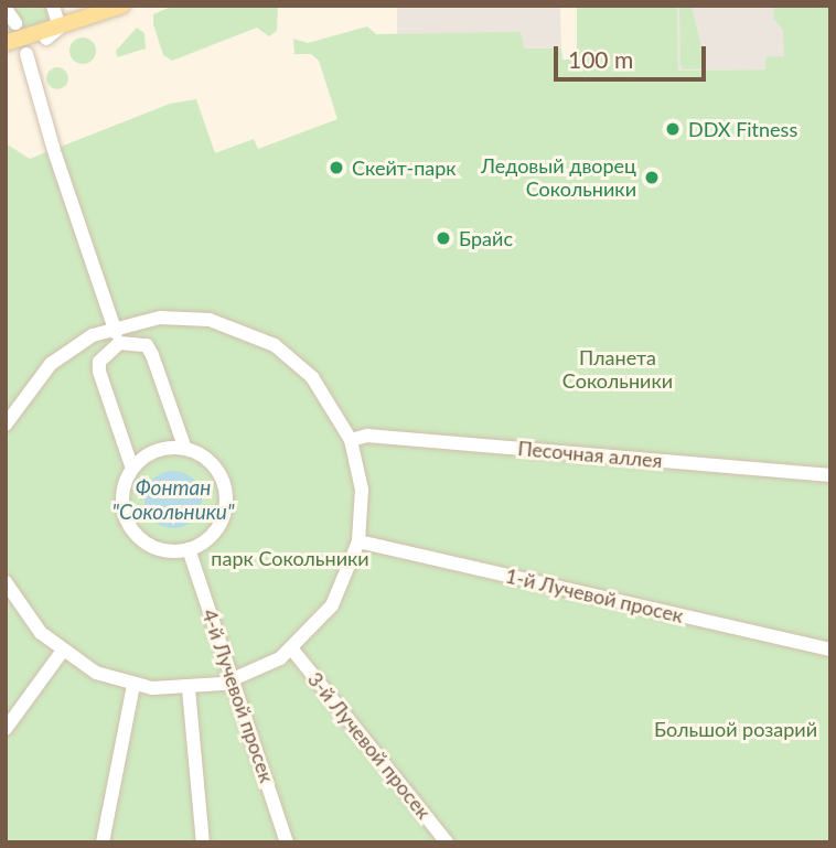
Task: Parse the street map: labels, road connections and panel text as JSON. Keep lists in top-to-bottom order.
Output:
{
  "streets": {
    "street": [
      "Песочная аллея",
      "1-й Лучевой просек",
      "4-й Лучевой просек",
      "3-й Лучевой просек"
    ]
  },
  "water": ["Фонтан \"Сокольники\""],
  "parks": ["Планета Сокольники", "парк Сокольники", "Большой розарий"],
  "places": [
    "DDX Fitness",
    "Скейт-парк",
    "Ледовый дворец Сокольники",
    "Брайс"
  ],
  "scale_bar": "100 m"
}
